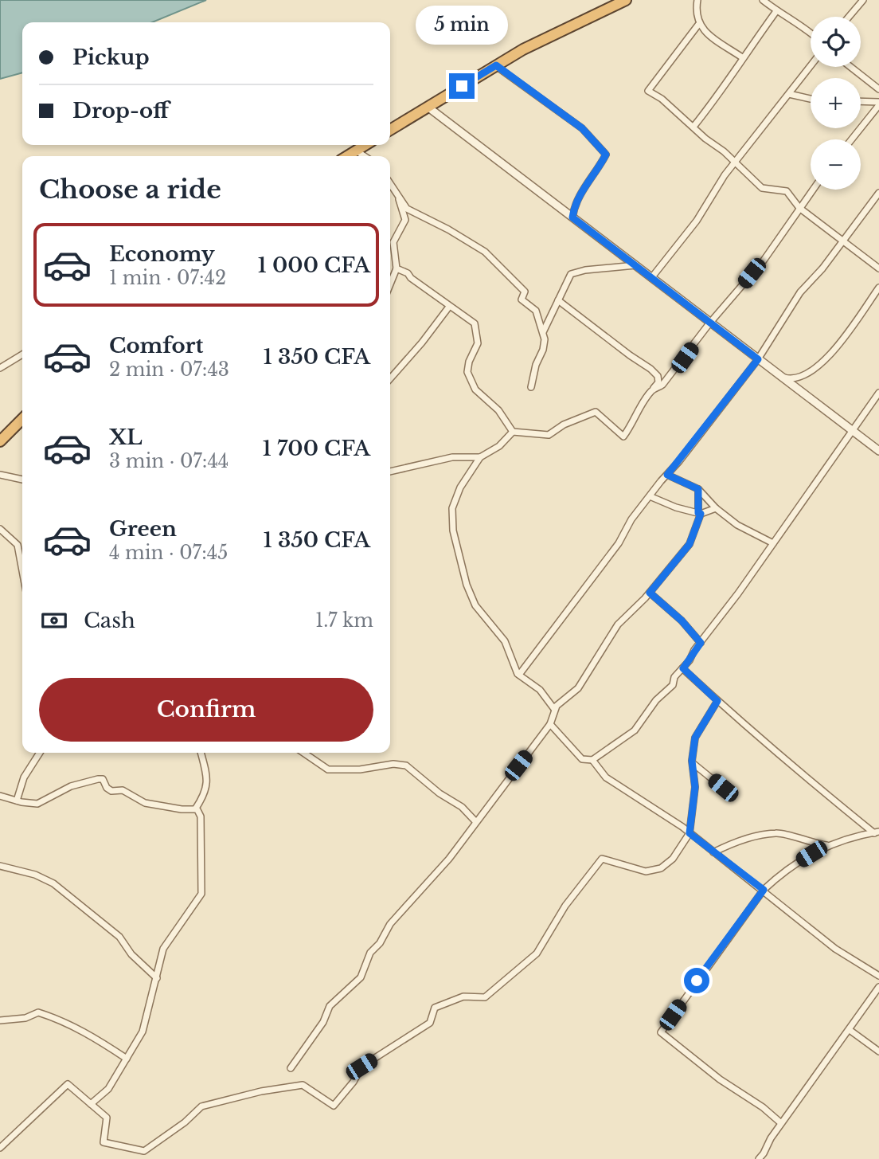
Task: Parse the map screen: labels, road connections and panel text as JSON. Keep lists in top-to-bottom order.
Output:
{
  "page": {
    "bubble": "5 min",
    "map_buttons": ["+", "−"],
    "banner": ["Pickup", "Drop-off"],
    "heading": "Choose a ride",
    "list": [
      {
        "name": "Economy",
        "note": "1 min · 07:42",
        "value": "1 000 CFA"
      },
      {
        "name": "Comfort",
        "note": "2 min · 07:43",
        "value": "1 350 CFA"
      },
      {
        "name": "XL",
        "note": "3 min · 07:44",
        "value": "1 700 CFA"
      },
      {
        "name": "Green",
        "note": "4 min · 07:45",
        "value": "1 350 CFA"
      }
    ],
    "pay": ["Cash", "1.7 km"],
    "buttons": "Confirm"
  }
}
